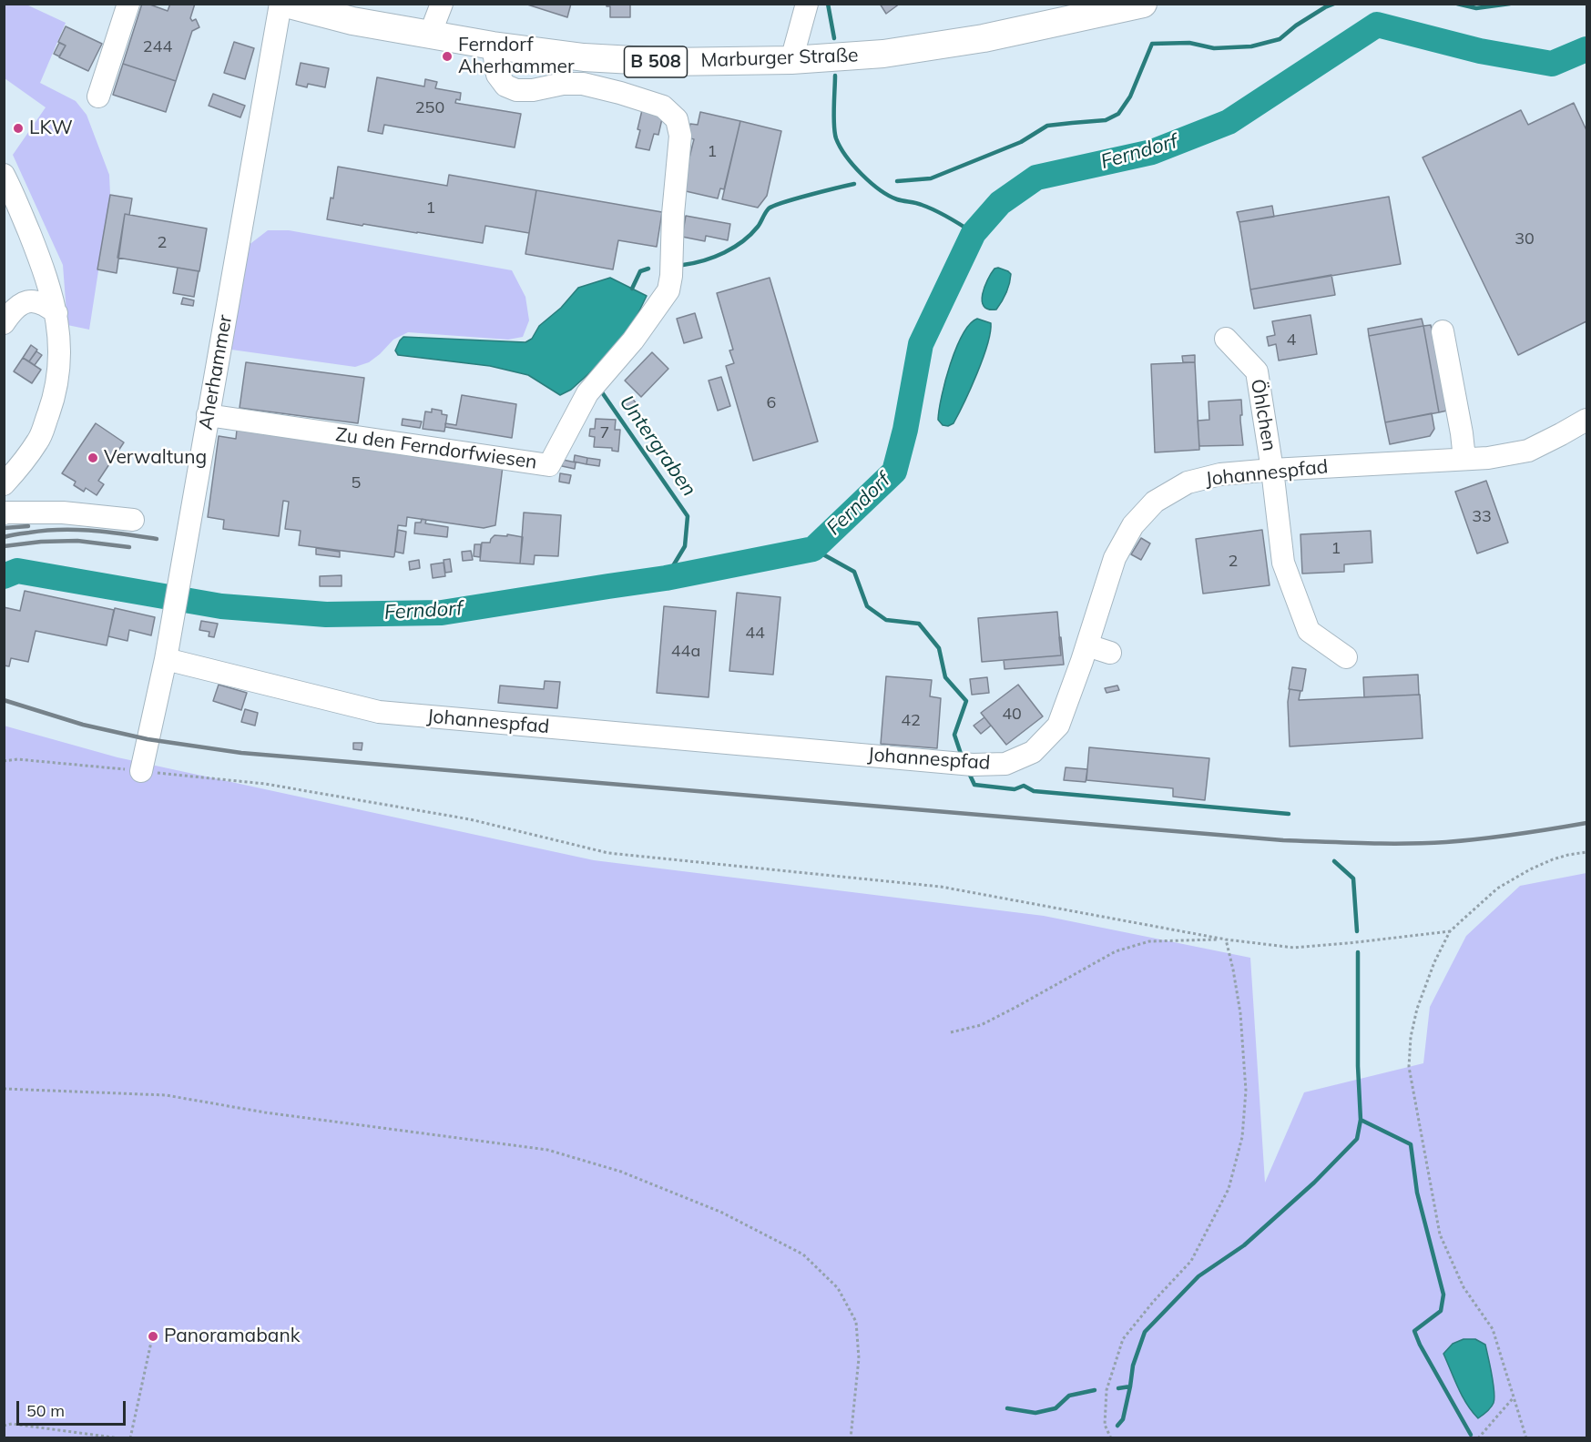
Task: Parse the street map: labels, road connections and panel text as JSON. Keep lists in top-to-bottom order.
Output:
{
  "streets": {
    "main road": ["Marburger Straße", "B 508"],
    "street": [
      "Aherhammer",
      "Öhlchen",
      "Zu den Ferndorfwiesen",
      "Johannespfad"
    ]
  },
  "crossings": [
    ["Marburger Straße", "Zu den Ferndorfwiesen"],
    ["Aherhammer", "Zu den Ferndorfwiesen"],
    ["Aherhammer", "Johannespfad"],
    ["Öhlchen", "Johannespfad"]
  ],
  "water": ["Ferndorf", "Untergraben"],
  "places": [
    "Ferndorf Aherhammer",
    "LKW",
    "Verwaltung",
    "Panoramabank"
  ],
  "house_numbers": [
    "244",
    "250",
    "1",
    "1",
    "30",
    "2",
    "4",
    "6",
    "7",
    "5",
    "33",
    "1",
    "2",
    "44",
    "44a",
    "40",
    "42"
  ],
  "scale_bar": "50 m"
}
